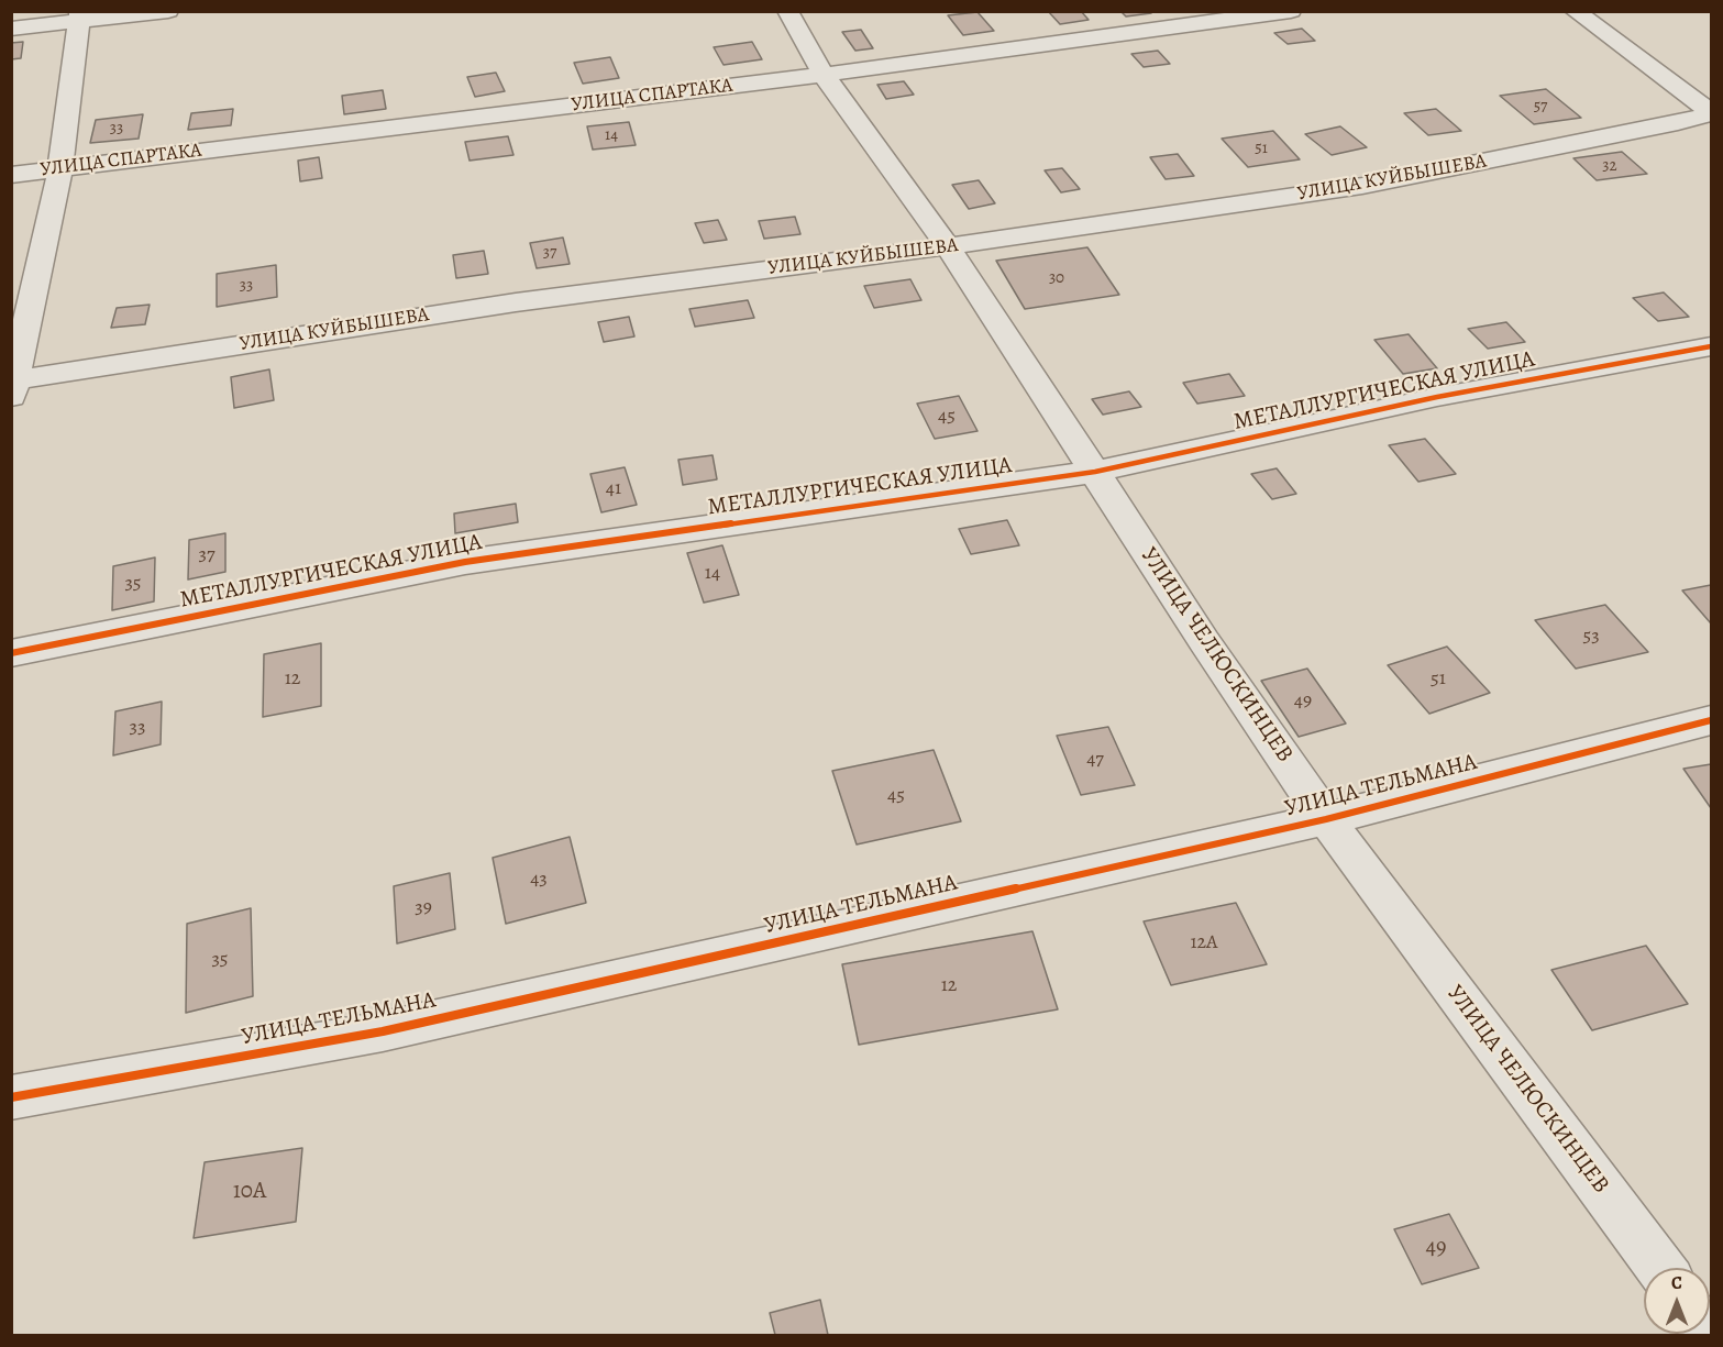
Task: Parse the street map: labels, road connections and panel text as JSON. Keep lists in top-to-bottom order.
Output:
{
  "streets": {
    "street": [
      "УЛИЦА СПАРТАКА",
      "УЛИЦА КУЙБЫШЕВА",
      "МЕТАЛЛУРГИЧЕСКАЯ УЛИЦА",
      "УЛИЦА ЧЕЛЮСКИНЦЕВ",
      "УЛИЦА ТЕЛЬМАНА"
    ]
  },
  "crossings": [
    ["УЛИЦА СПАРТАКА", "УЛИЦА ЧЕЛЮСКИНЦЕВ"],
    ["УЛИЦА КУЙБЫШЕВА", "УЛИЦА ЧЕЛЮСКИНЦЕВ"],
    ["МЕТАЛЛУРГИЧЕСКАЯ УЛИЦА", "УЛИЦА ЧЕЛЮСКИНЦЕВ"],
    ["УЛИЦА ЧЕЛЮСКИНЦЕВ", "УЛИЦА ТЕЛЬМАНА"]
  ],
  "house_numbers": [
    "57",
    "33",
    "14",
    "51",
    "32",
    "37",
    "30",
    "33",
    "45",
    "41",
    "37",
    "14",
    "35",
    "53",
    "12",
    "51",
    "49",
    "33",
    "47",
    "45",
    "43",
    "39",
    "12А",
    "35",
    "12",
    "10А",
    "49"
  ],
  "north": "top"
}
